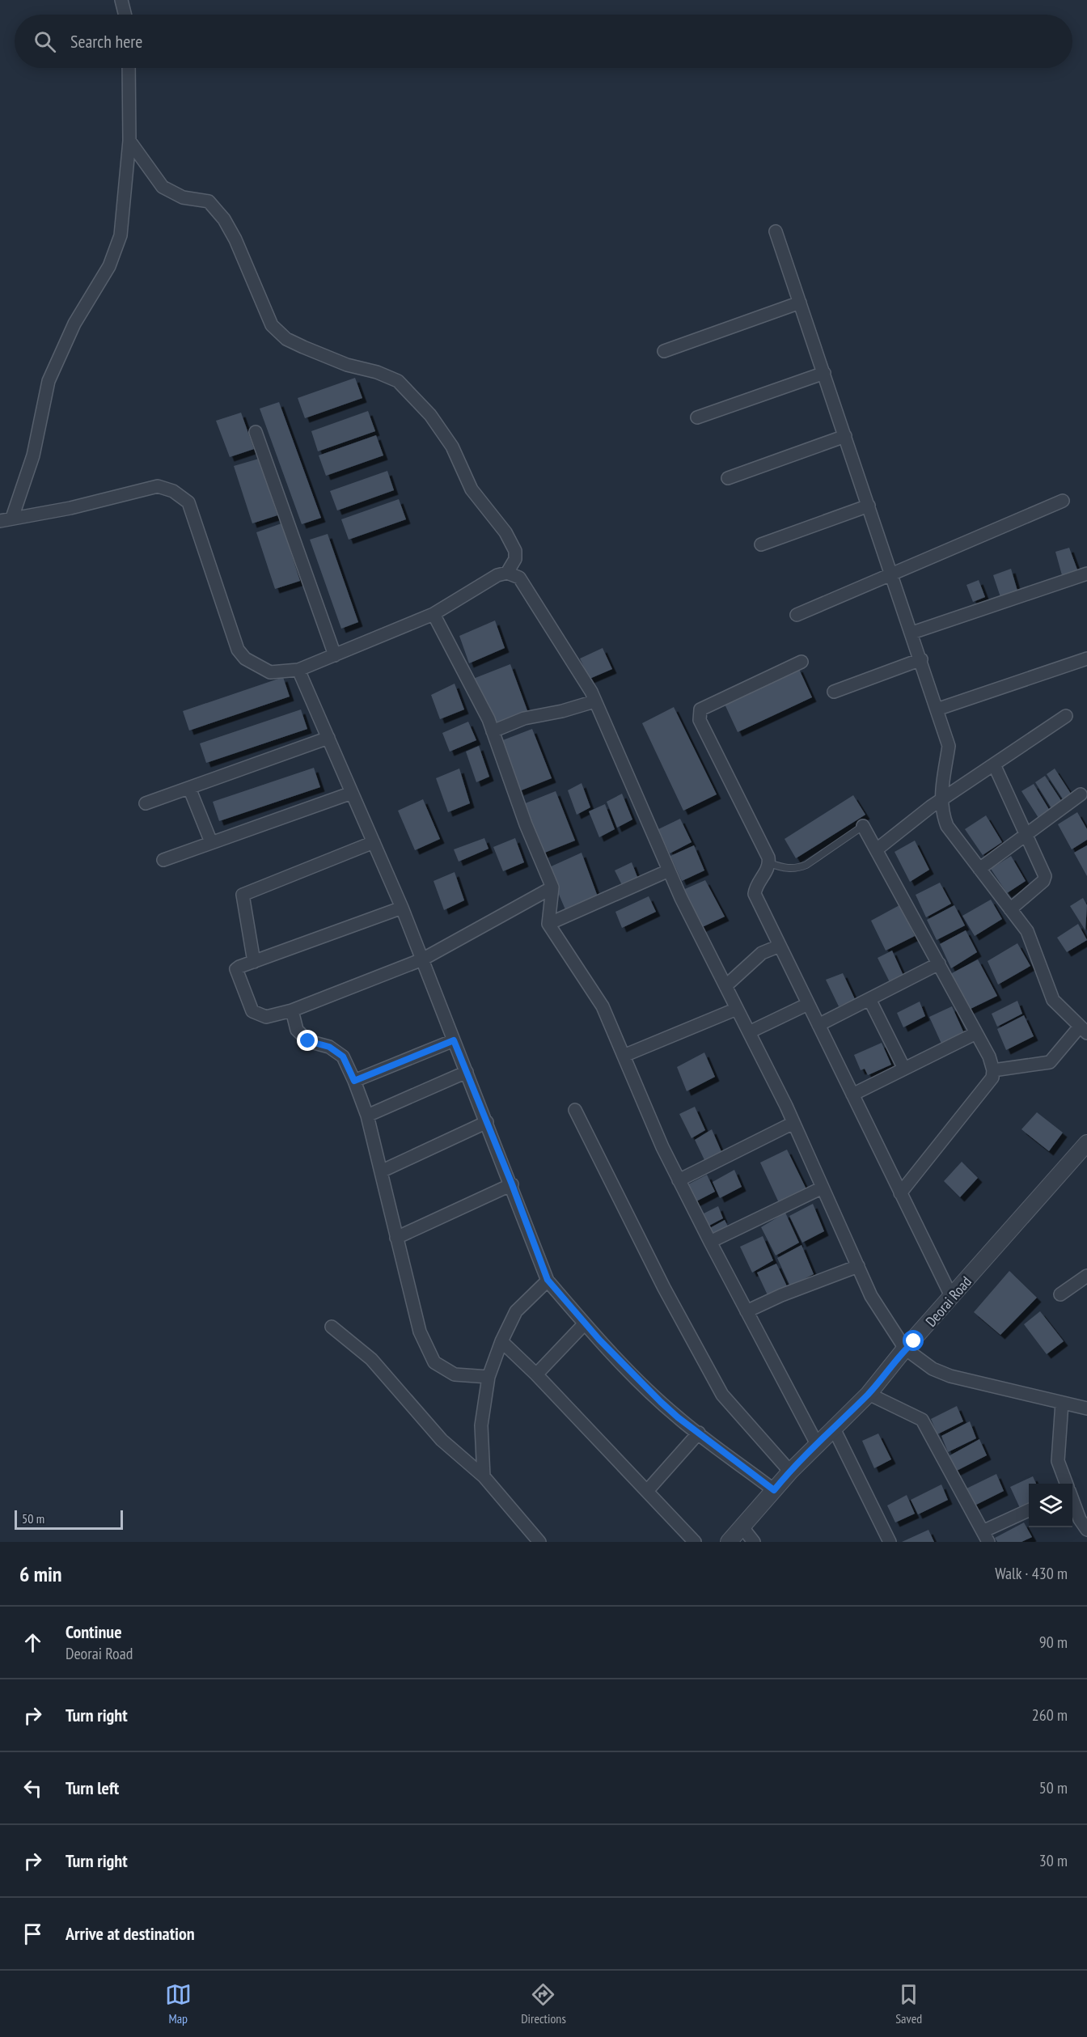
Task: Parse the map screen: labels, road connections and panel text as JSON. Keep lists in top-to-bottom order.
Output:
{
  "streets": {
    "street": ["Deorai Road"]
  },
  "scale_bar": "50 m",
  "page": {
    "search": "Search here",
    "scale": "50 m",
    "heading": ["6 min", "Walk · 430 m"],
    "list": [
      ["Continue", "Deorai Road", "90 m"],
      ["Turn right", "260 m"],
      ["Turn left", "50 m"],
      ["Turn right", "30 m"],
      "Arrive at destination"
    ],
    "nav": ["Map", "Directions", "Saved"]
  }
}
